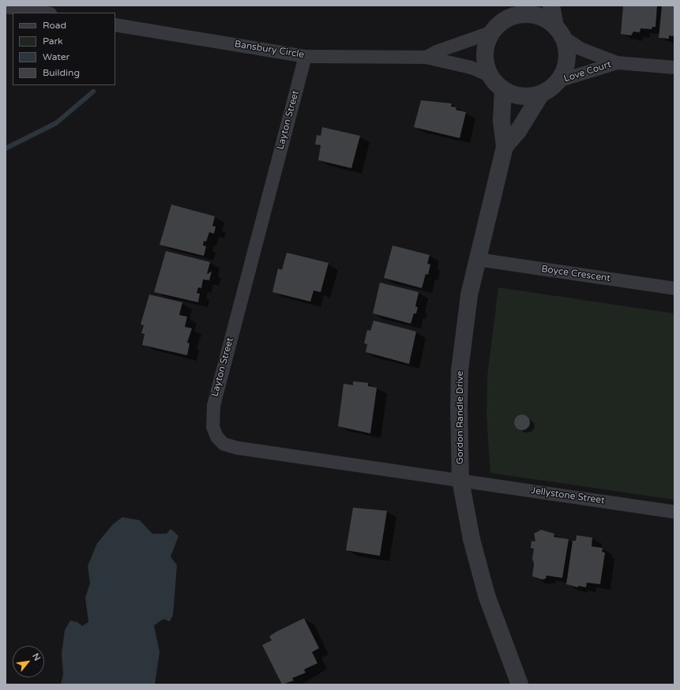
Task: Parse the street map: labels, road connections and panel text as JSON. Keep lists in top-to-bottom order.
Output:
{
  "streets": {
    "street": [
      "Bansbury Circle",
      "Love Court",
      "Layton Street",
      "Boyce Crescent",
      "Gordon Randle Drive",
      "Jellystone Street"
    ]
  },
  "crossings": [
    ["Bansbury Circle", "Love Court"],
    ["Bansbury Circle", "Layton Street"],
    ["Bansbury Circle", "Gordon Randle Drive"],
    ["Love Court", "Gordon Randle Drive"],
    ["Layton Street", "Gordon Randle Drive"],
    ["Layton Street", "Jellystone Street"],
    ["Boyce Crescent", "Gordon Randle Drive"],
    ["Gordon Randle Drive", "Jellystone Street"]
  ],
  "legend": [
    "Road",
    "Park",
    "Water",
    "Building"
  ],
  "north": "top right"
}
